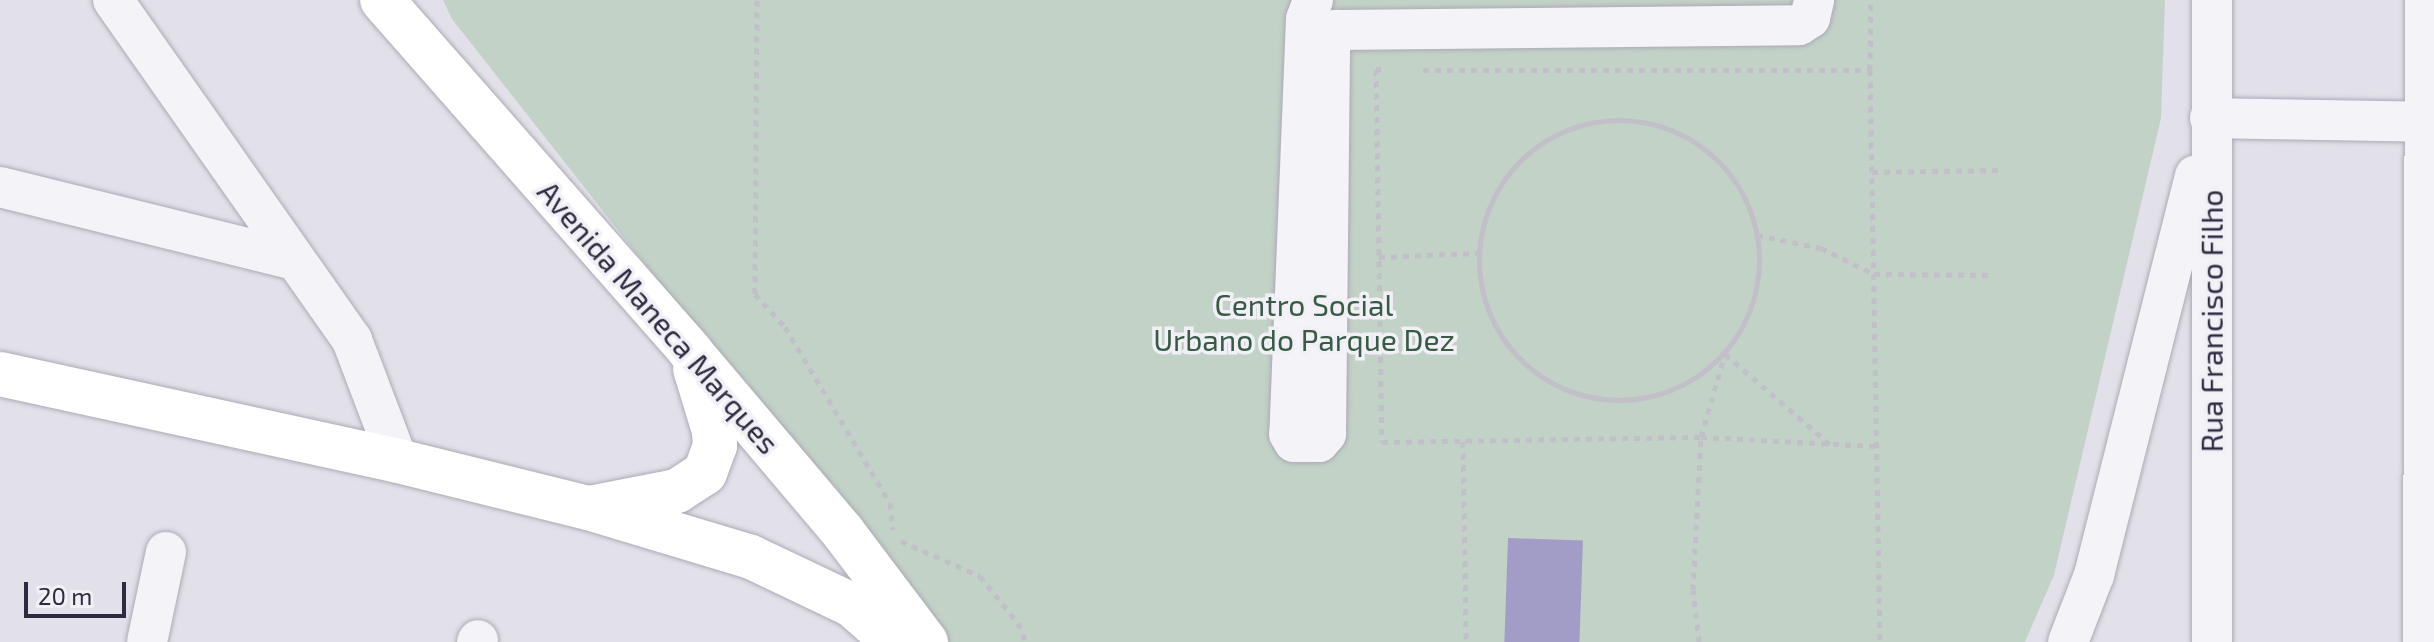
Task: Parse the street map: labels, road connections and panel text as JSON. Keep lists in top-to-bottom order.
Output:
{
  "streets": {
    "main road": ["Avenida Maneca Marques"],
    "street": ["Rua Francisco Filho"]
  },
  "parks": ["Centro Social Urbano do Parque Dez"],
  "scale_bar": "20 m"
}
